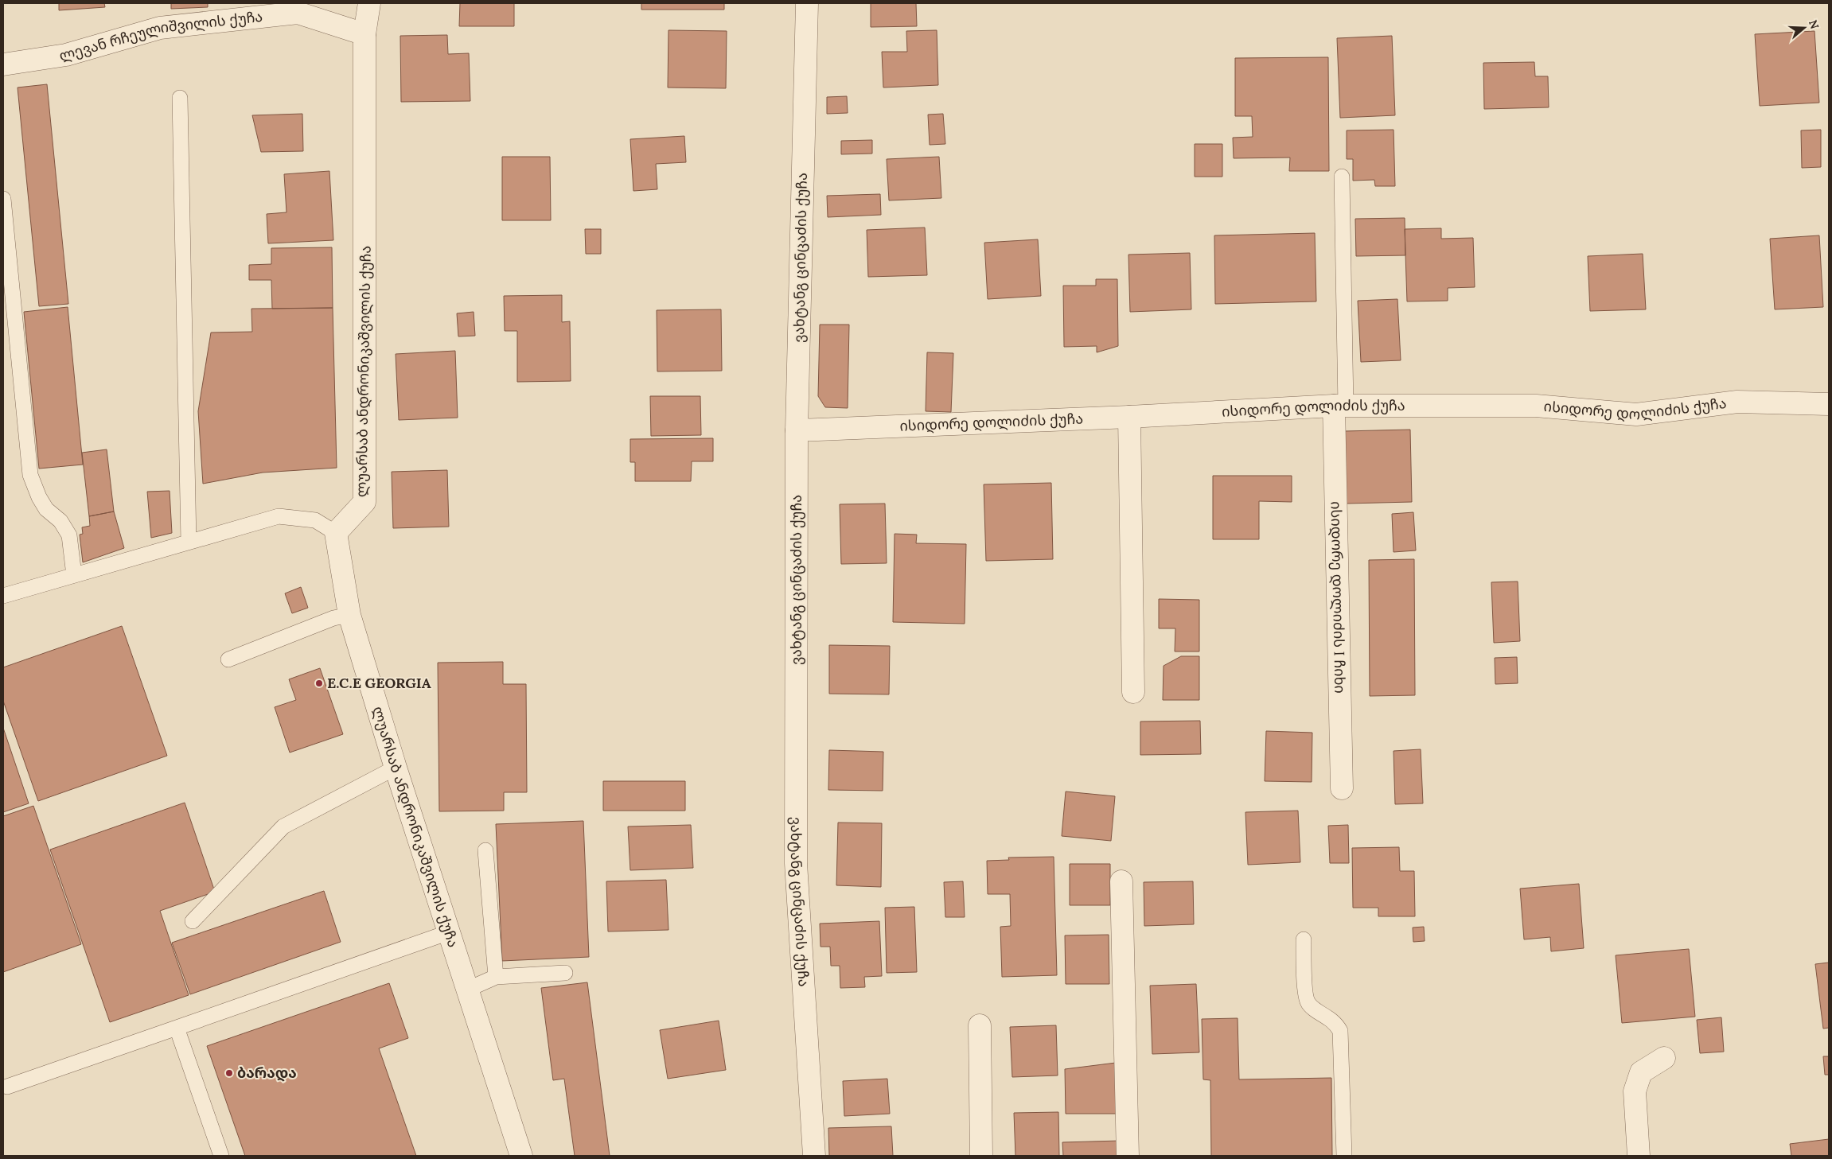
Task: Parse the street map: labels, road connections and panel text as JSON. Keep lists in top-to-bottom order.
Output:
{
  "streets": {
    "street": [
      "ლევან რჩეულიშვილის ქუჩა",
      "ვახტანგ ცინცაძის ქუჩა",
      "ლუარსაბ ანდრონიკაშვილის ქუჩა",
      "ისიდორე დოლიძის ქუჩა",
      "ისიდორე დოლიძის I ჩიხი"
    ]
  },
  "crossings": [
    ["ლევან რჩეულიშვილის ქუჩა", "ლუარსაბ ანდრონიკაშვილის ქუჩა"],
    ["ვახტანგ ცინცაძის ქუჩა", "ისიდორე დოლიძის ქუჩა"],
    ["ისიდორე დოლიძის ქუჩა", "ისიდორე დოლიძის I ჩიხი"]
  ],
  "places": ["E.C.E GEORGIA", "ბარადა"],
  "north": "right"
}
